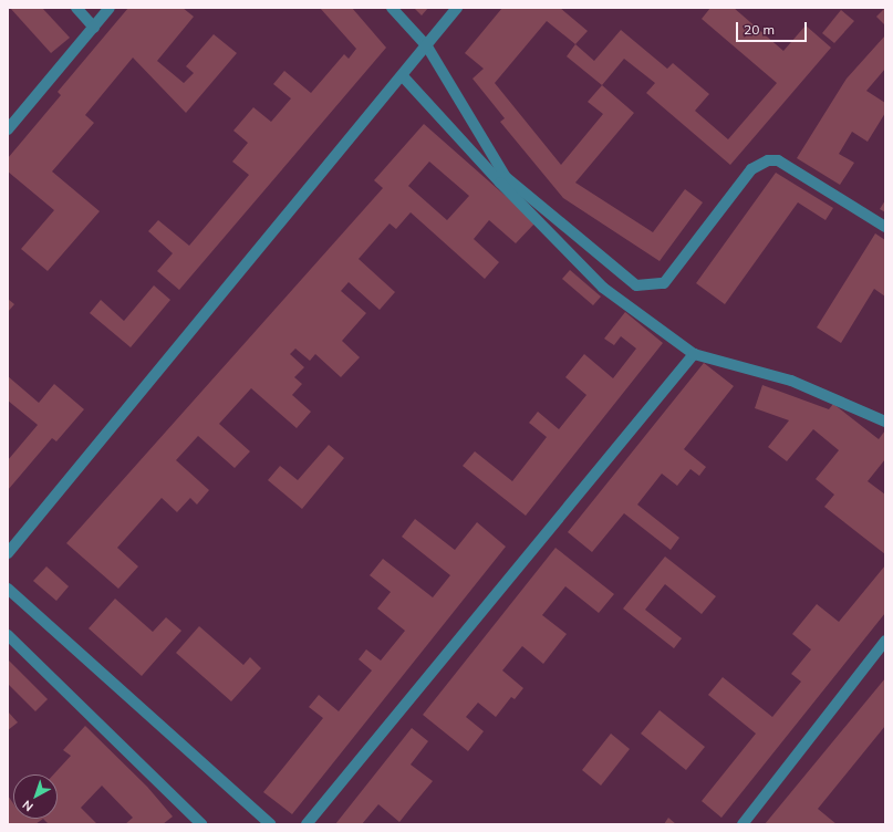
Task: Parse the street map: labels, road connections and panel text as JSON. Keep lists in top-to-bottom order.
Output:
{
  "scale_bar": "20 m",
  "north": "bottom left"
}
